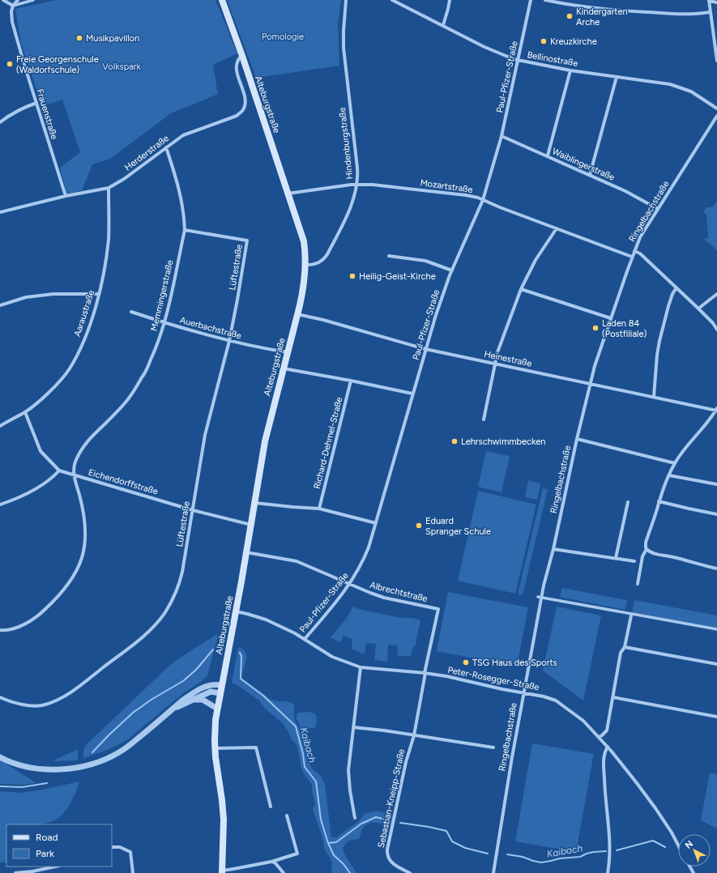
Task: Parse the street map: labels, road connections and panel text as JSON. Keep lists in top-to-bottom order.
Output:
{
  "streets": {
    "main road": ["Alteburgstraße"],
    "street": [
      "Bellinostraße",
      "Paul-Pfizer-Straße",
      "Frauenstraße",
      "Hindenburgstraße",
      "Herderstraße",
      "Waiblingerstraße",
      "Mozartstraße",
      "Ringelbachstraße",
      "Lüftestraße",
      "Memmingerstraße",
      "Aaraustraße",
      "Auerbachstraße",
      "Heinestraße",
      "Richard-Dehmel-Straße",
      "Eichendorffstraße",
      "Albrechtstraße",
      "Peter-Rosegger-Straße",
      "Sebastian-Kneipp-Straße"
    ]
  },
  "crossings": [
    ["Bellinostraße", "Paul-Pfizer-Straße"],
    ["Paul-Pfizer-Straße", "Waiblingerstraße"],
    ["Paul-Pfizer-Straße", "Mozartstraße"],
    ["Paul-Pfizer-Straße", "Heinestraße"],
    ["Paul-Pfizer-Straße", "Albrechtstraße"],
    ["Paul-Pfizer-Straße", "Peter-Rosegger-Straße"],
    ["Alteburgstraße", "Hindenburgstraße"],
    ["Alteburgstraße", "Herderstraße"],
    ["Alteburgstraße", "Mozartstraße"],
    ["Alteburgstraße", "Auerbachstraße"],
    ["Alteburgstraße", "Heinestraße"],
    ["Alteburgstraße", "Eichendorffstraße"],
    ["Alteburgstraße", "Albrechtstraße"],
    ["Alteburgstraße", "Peter-Rosegger-Straße"],
    ["Frauenstraße", "Herderstraße"],
    ["Hindenburgstraße", "Mozartstraße"],
    ["Herderstraße", "Memmingerstraße"],
    ["Herderstraße", "Aaraustraße"],
    ["Waiblingerstraße", "Ringelbachstraße"],
    ["Mozartstraße", "Ringelbachstraße"],
    ["Ringelbachstraße", "Heinestraße"],
    ["Ringelbachstraße", "Peter-Rosegger-Straße"],
    ["Lüftestraße", "Memmingerstraße"],
    ["Lüftestraße", "Auerbachstraße"],
    ["Lüftestraße", "Eichendorffstraße"],
    ["Memmingerstraße", "Auerbachstraße"],
    ["Memmingerstraße", "Eichendorffstraße"],
    ["Aaraustraße", "Eichendorffstraße"],
    ["Albrechtstraße", "Sebastian-Kneipp-Straße"],
    ["Peter-Rosegger-Straße", "Sebastian-Kneipp-Straße"]
  ],
  "water": ["Kaibach"],
  "parks": ["Pomologie", "Volkspark"],
  "places": [
    "Kindergarten Arche",
    "Musikpavillon",
    "Kreuzkirche",
    "Freie Georgenschule (Waldorfschule)",
    "Heilig-Geist-Kirche",
    "Laden 84 (Postfiliale)",
    "Lehrschwimmbecken",
    "Eduard Spranger Schule",
    "TSG Haus des Sports"
  ],
  "legend": ["Road", "Park"],
  "north": "top left"
}
